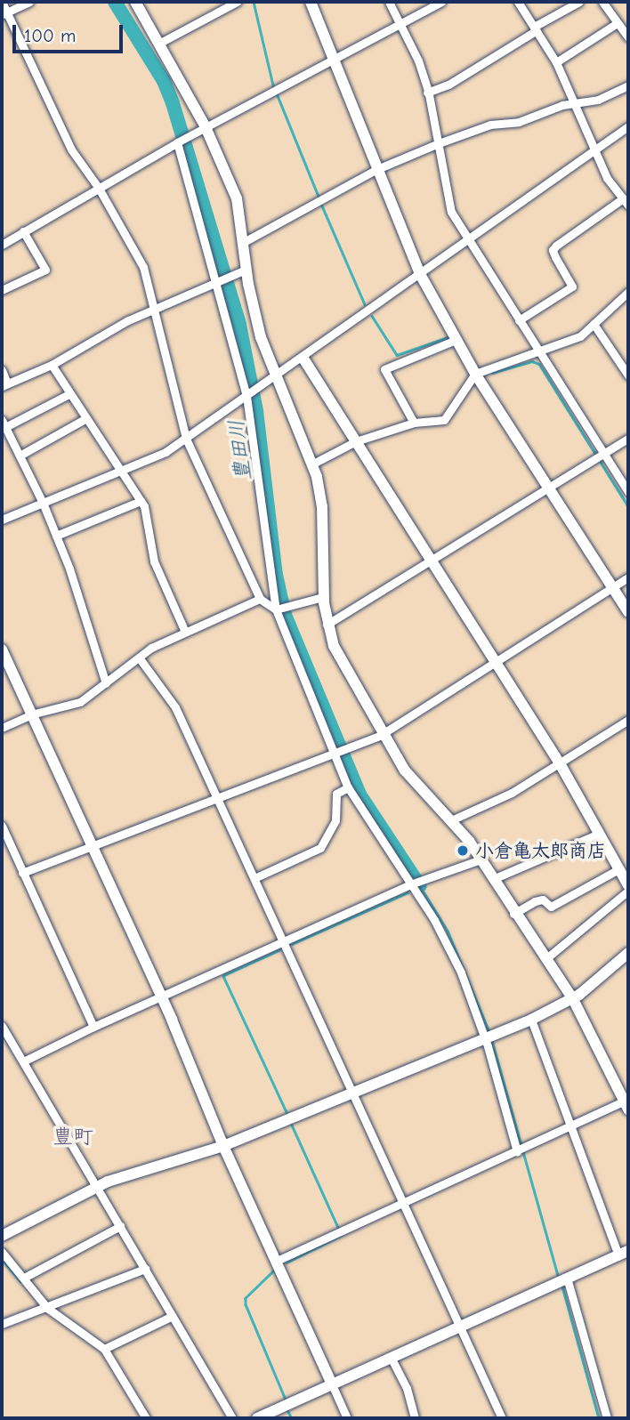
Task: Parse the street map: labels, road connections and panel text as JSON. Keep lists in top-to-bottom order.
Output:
{
  "districts": ["豊町"],
  "water": ["豊田川"],
  "places": ["小倉亀太郎商店"],
  "scale_bar": "100 m"
}
